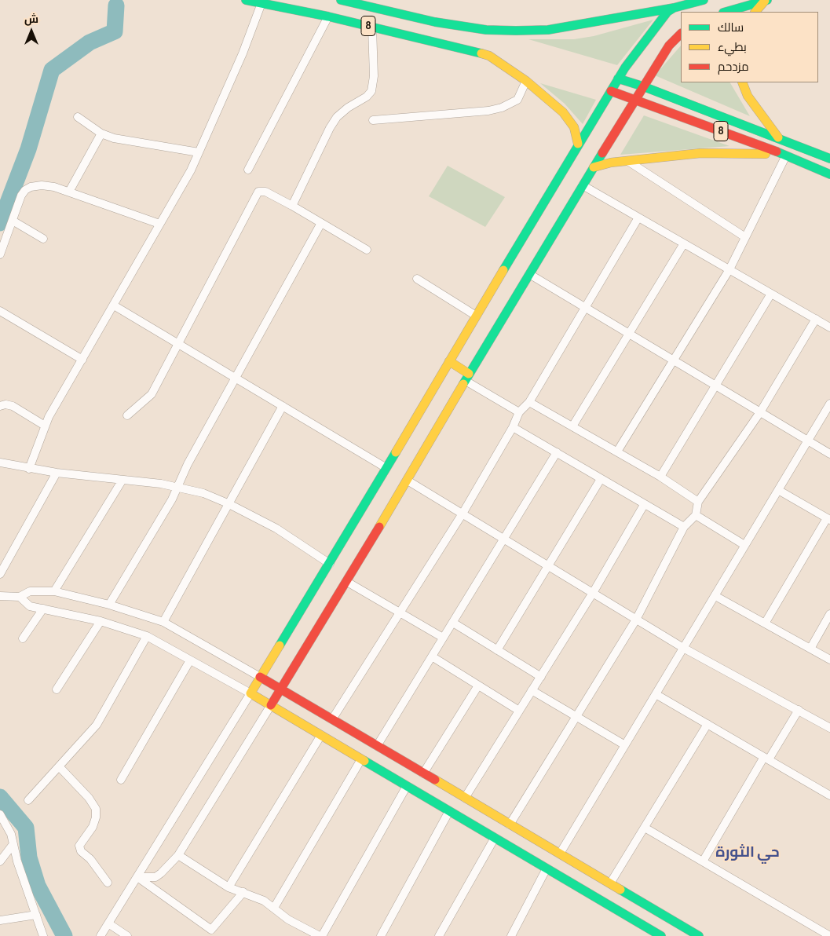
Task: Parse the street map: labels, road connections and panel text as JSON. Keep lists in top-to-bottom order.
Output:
{
  "streets": {
    "main road": ["8"]
  },
  "districts": ["حي الثورة"],
  "legend": ["سالك", "بطيء", "مزدحم"],
  "north": "top"
}
